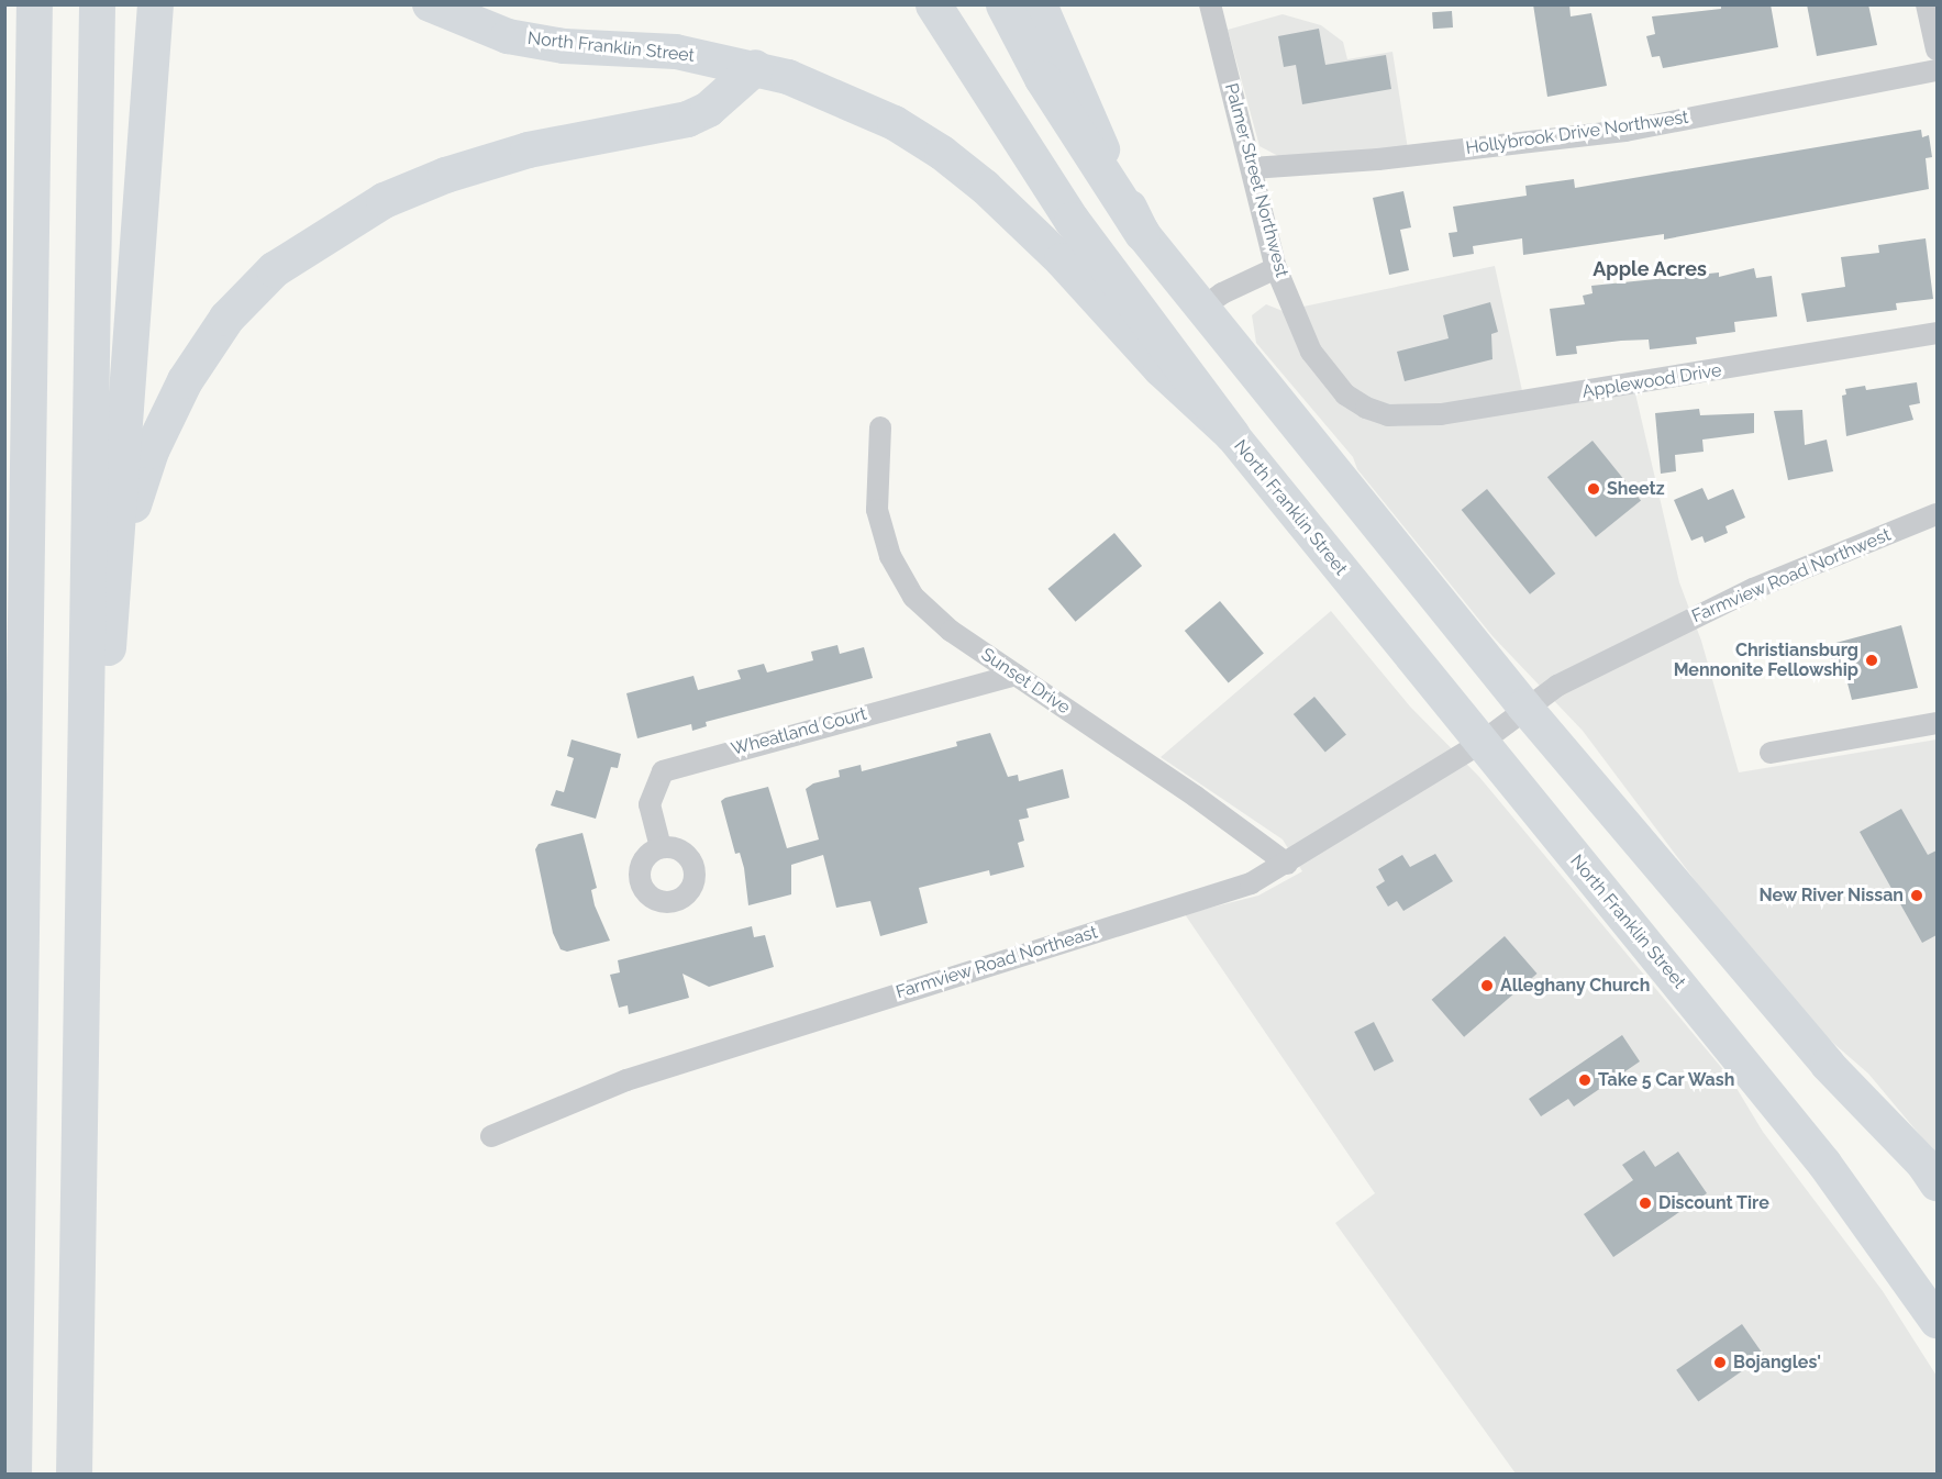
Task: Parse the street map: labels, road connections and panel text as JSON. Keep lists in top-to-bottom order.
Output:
{
  "streets": {
    "main road": ["North Franklin Street"],
    "street": [
      "Hollybrook Drive Northwest",
      "Palmer Street Northwest",
      "Applewood Drive",
      "Farmview Road Northwest",
      "Sunset Drive",
      "Wheatland Court",
      "Farmview Road Northeast"
    ]
  },
  "crossings": [
    ["North Franklin Street", "Farmview Road Northwest"],
    ["North Franklin Street", "Farmview Road Northeast"],
    ["Hollybrook Drive Northwest", "Palmer Street Northwest"],
    ["Palmer Street Northwest", "Applewood Drive"],
    ["Farmview Road Northwest", "Farmview Road Northeast"],
    ["Sunset Drive", "Wheatland Court"],
    ["Sunset Drive", "Farmview Road Northeast"]
  ],
  "districts": ["Apple Acres"],
  "places": [
    "Sheetz",
    "Christiansburg Mennonite Fellowship",
    "New River Nissan",
    "Alleghany Church",
    "Take 5 Car Wash",
    "Discount Tire",
    "Bojangles'"
  ]
}
